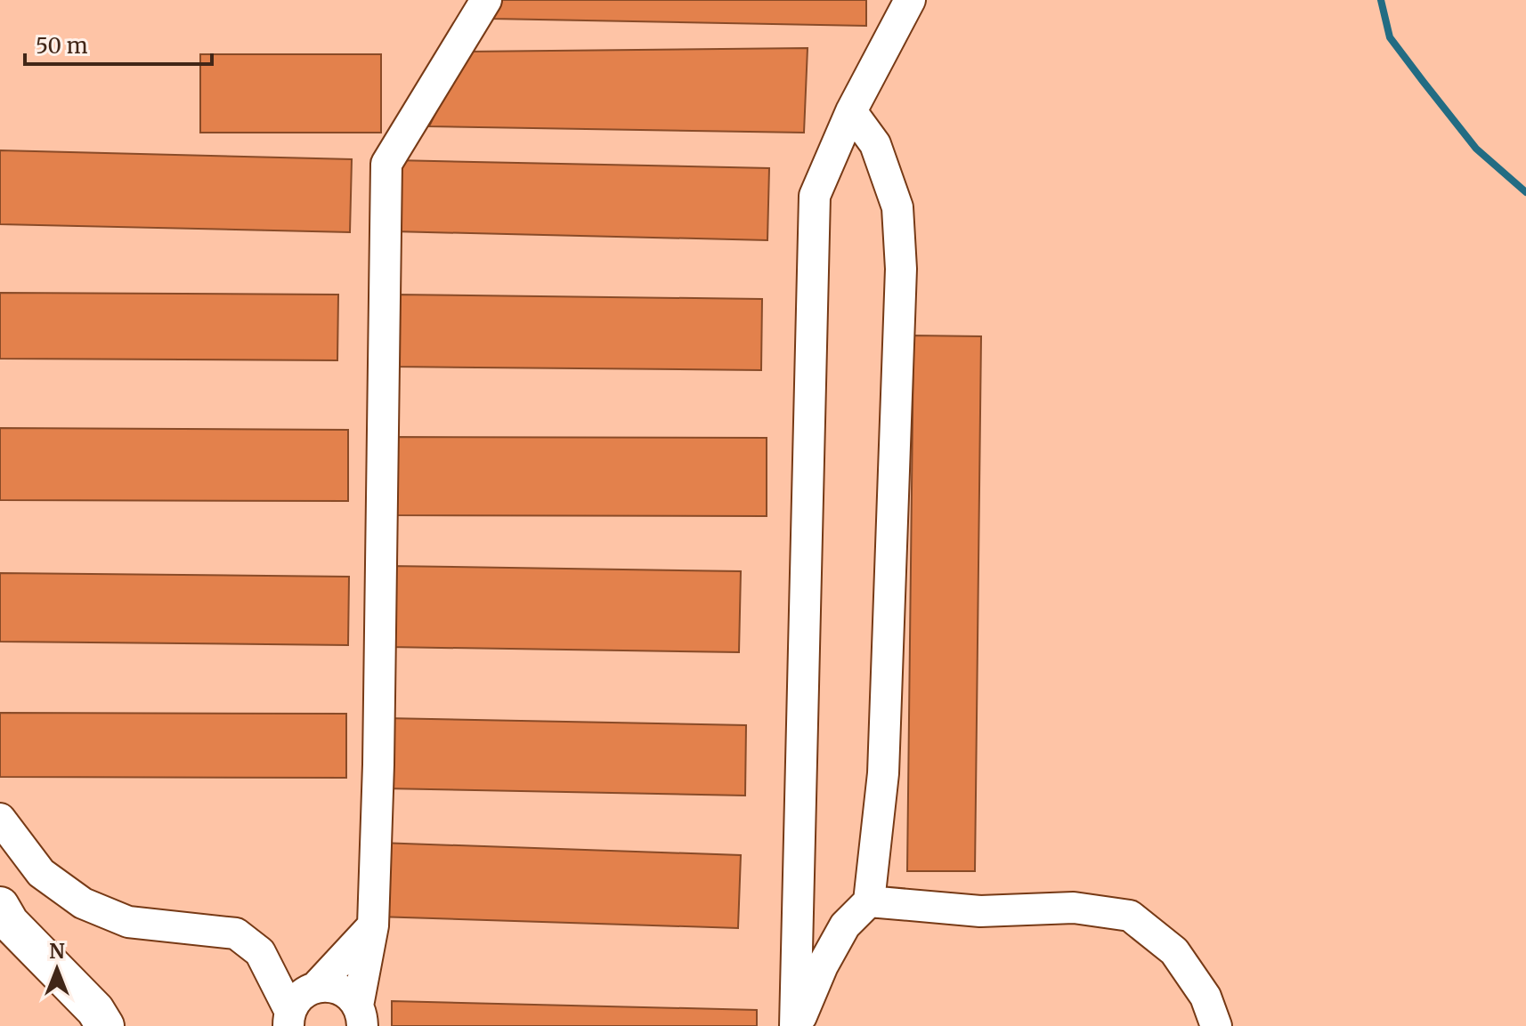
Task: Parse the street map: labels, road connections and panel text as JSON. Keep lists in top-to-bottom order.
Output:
{
  "scale_bar": "50 m",
  "north": "top"
}
